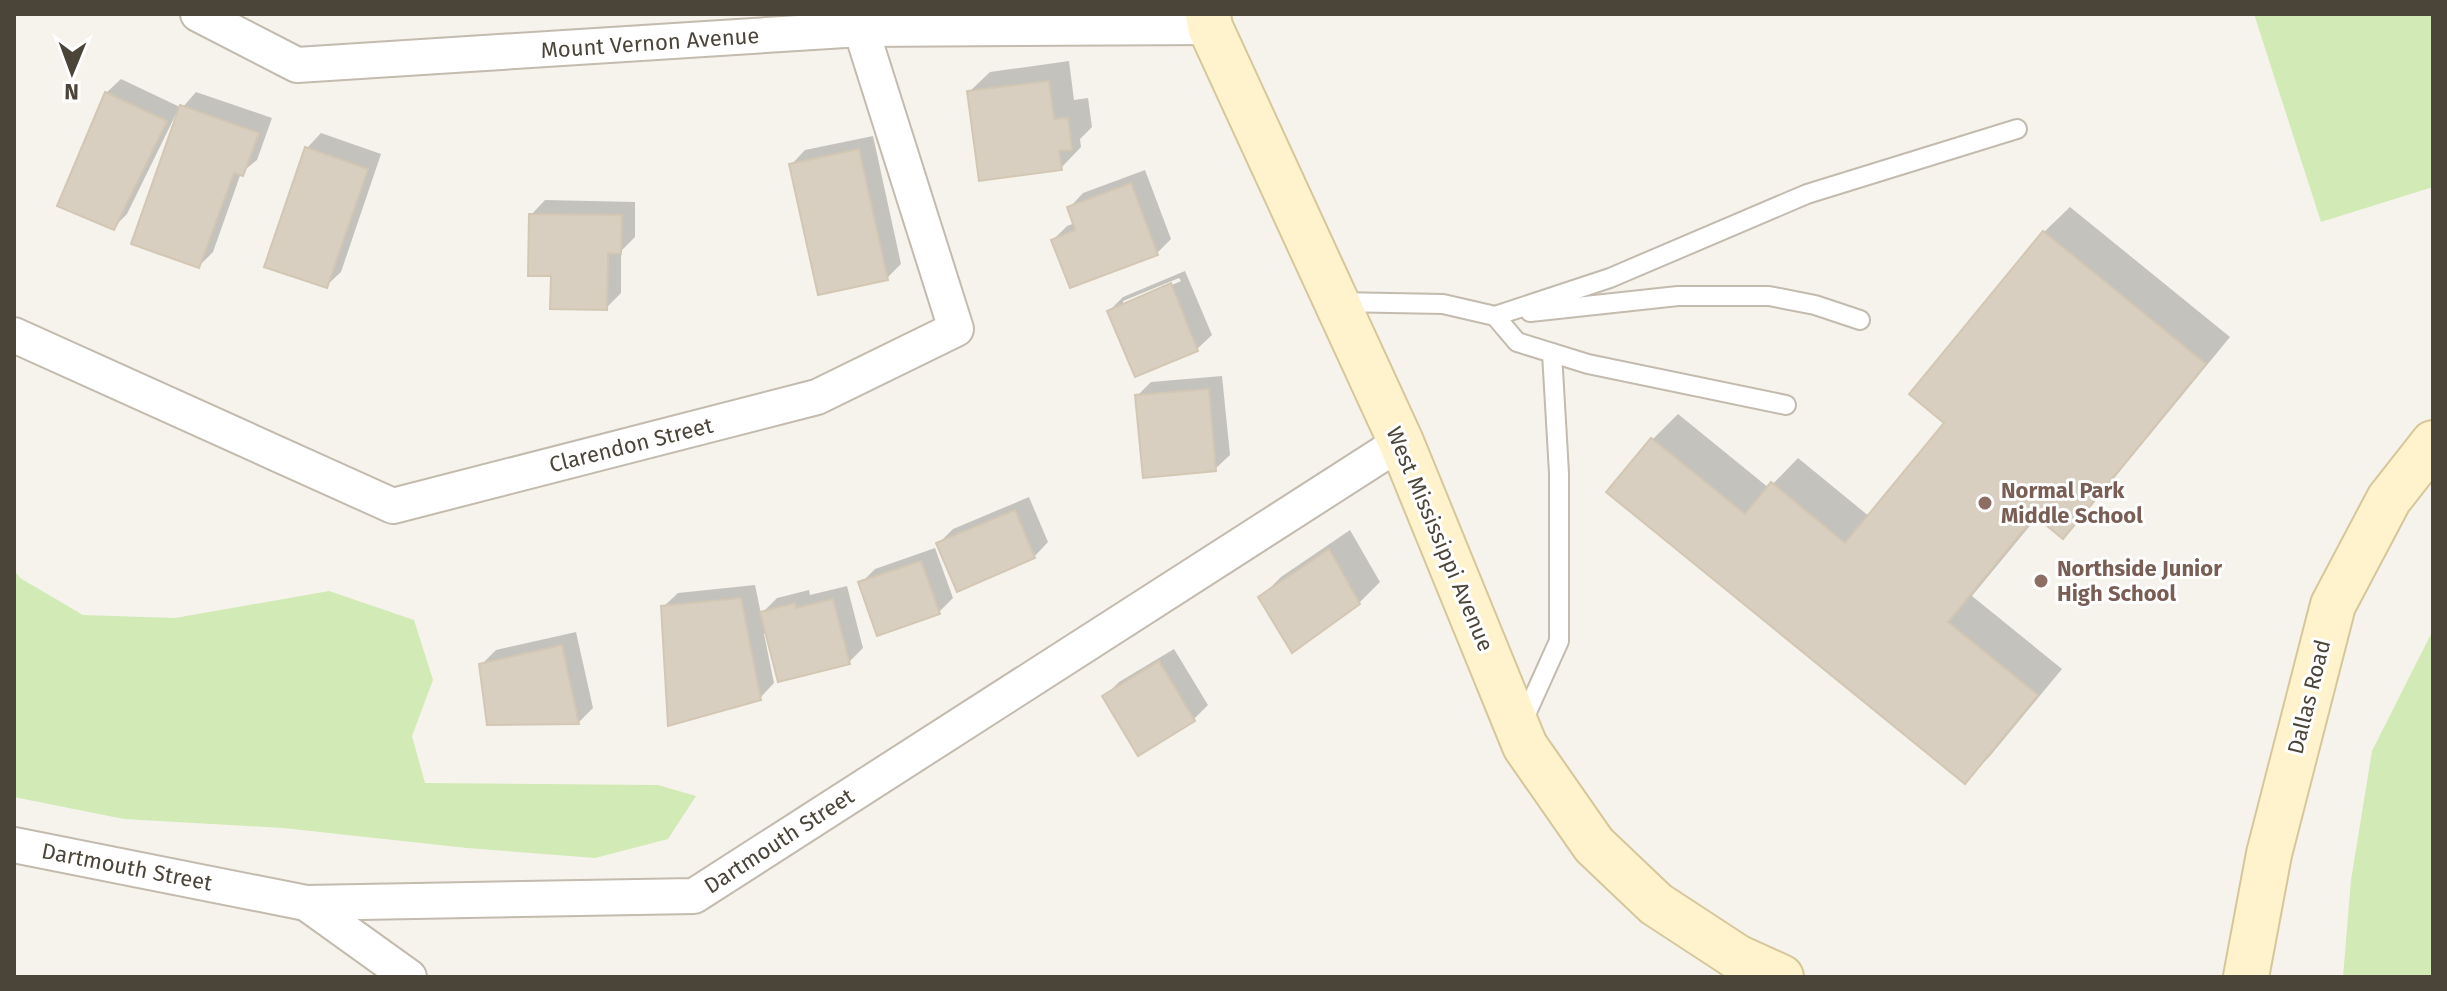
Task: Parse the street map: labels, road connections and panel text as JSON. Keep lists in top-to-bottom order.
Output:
{
  "streets": {
    "street": [
      "Mount Vernon Avenue",
      "Clarendon Street",
      "West Mississippi Avenue",
      "Dallas Road",
      "Dartmouth Street"
    ]
  },
  "crossings": [
    ["Mount Vernon Avenue", "Clarendon Street"],
    ["Mount Vernon Avenue", "West Mississippi Avenue"],
    ["West Mississippi Avenue", "Dartmouth Street"]
  ],
  "places": ["Normal Park Middle School", "Northside Junior High School"],
  "north": "bottom"
}
